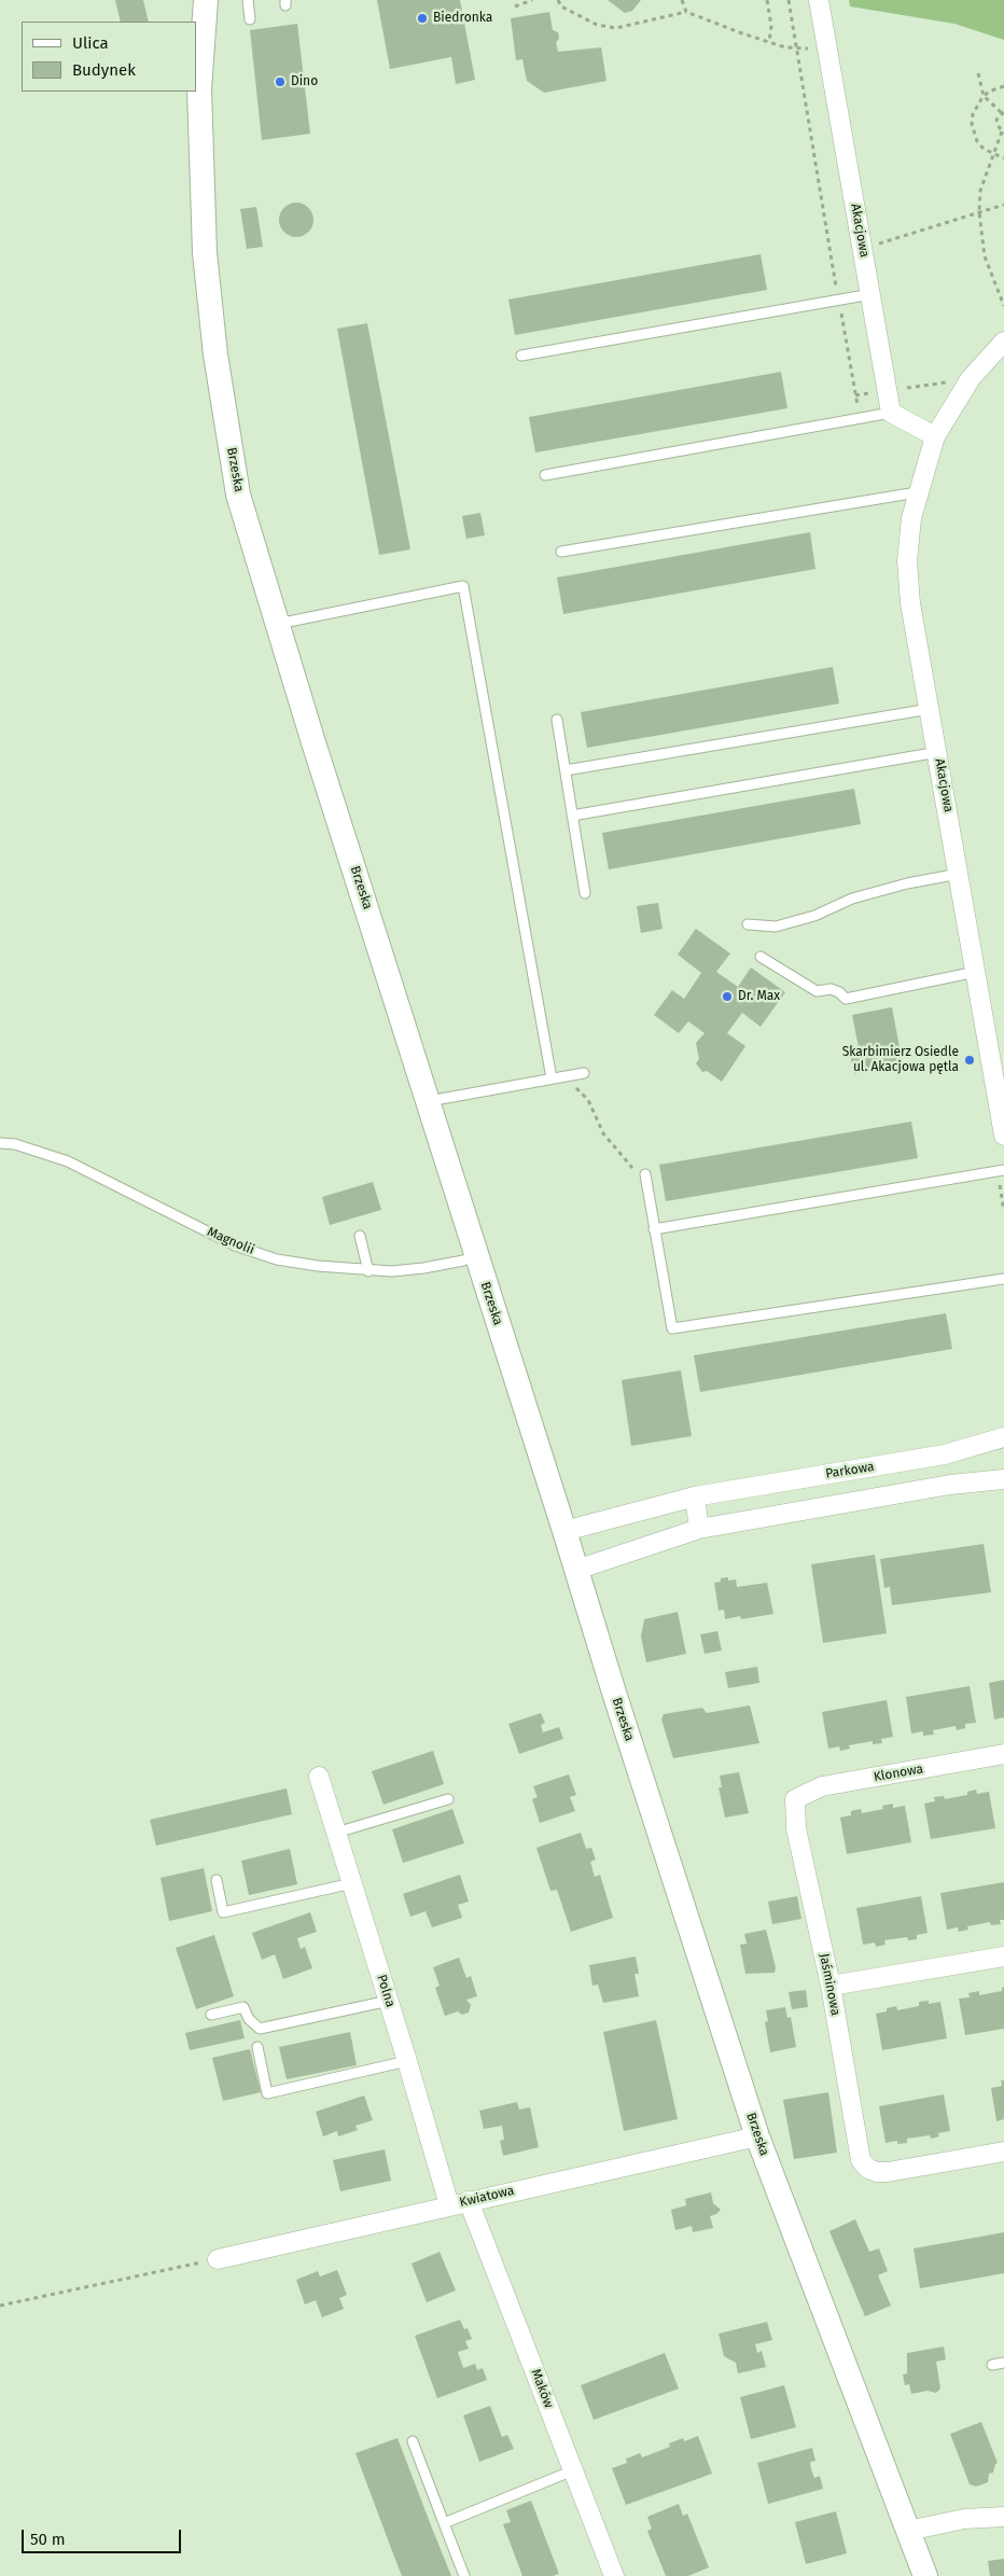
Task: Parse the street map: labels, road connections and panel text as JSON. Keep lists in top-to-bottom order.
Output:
{
  "streets": {
    "street": [
      "Akacjowa",
      "Brzeska",
      "Parkowa",
      "Klonowa",
      "Jaśminowa",
      "Polna",
      "Kwiatowa",
      "Maków"
    ],
    "lane": ["Magnolii"]
  },
  "crossings": [
    ["Brzeska", "Magnolii"],
    ["Brzeska", "Parkowa"],
    ["Brzeska", "Kwiatowa"],
    ["Klonowa", "Jaśminowa"],
    ["Polna", "Kwiatowa"],
    ["Kwiatowa", "Maków"]
  ],
  "places": [
    "Biedronka",
    "Dino",
    "Dr. Max",
    "Skarbimierz Osiedle ul. Akacjowa pętla"
  ],
  "legend": ["Ulica", "Budynek"],
  "scale_bar": "50 m"
}
